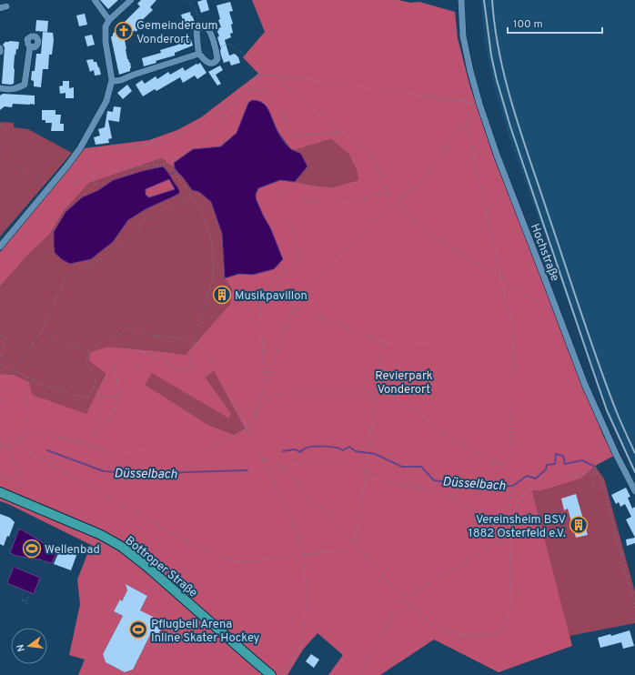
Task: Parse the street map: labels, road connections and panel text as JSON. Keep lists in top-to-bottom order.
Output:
{
  "streets": {
    "main road": ["Bottroper Straße"],
    "street": ["Hochstraße"]
  },
  "water": ["Düsselbach"],
  "parks": ["Revierpark Vonderort"],
  "places": {
    "church": ["Gemeinderaum Vonderort"],
    "building": ["Musikpavillon", "Vereinsheim BSV 1882 Osterfeld e.V."],
    "sports": ["Wellenbad", "Pflugbeil Arena Inline Skater Hockey"]
  },
  "scale_bar": "100 m",
  "north": "left"
}
